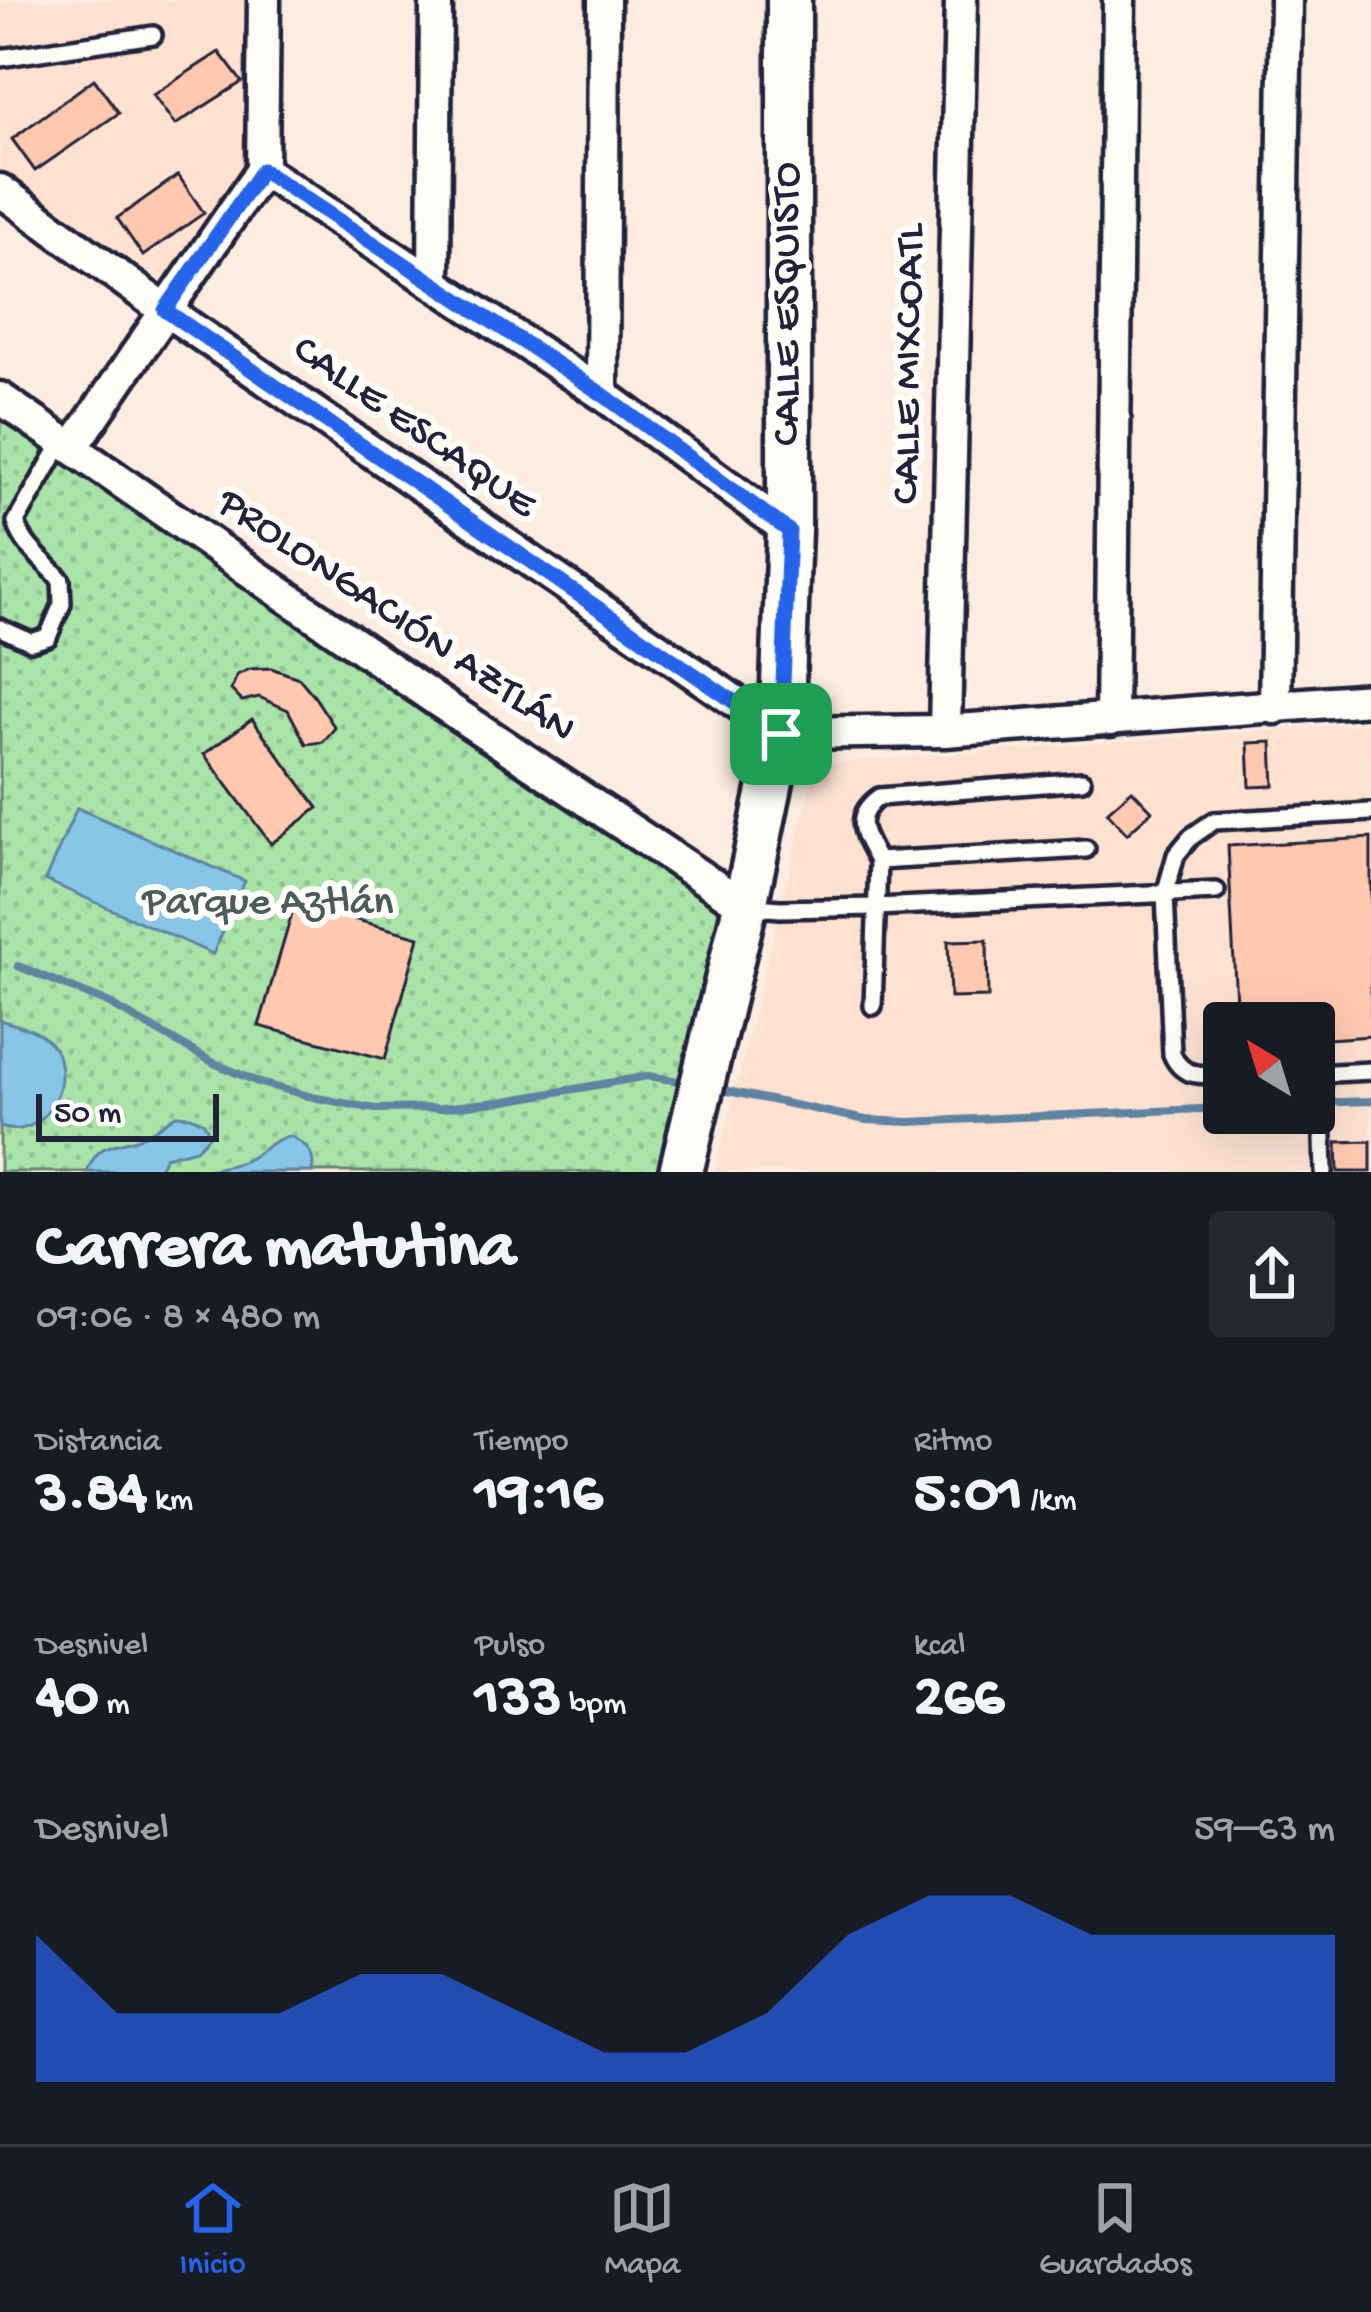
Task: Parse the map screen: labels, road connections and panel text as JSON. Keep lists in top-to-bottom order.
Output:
{
  "streets": {
    "street": [
      "CALLE ESQUISTO",
      "CALLE MIXCOATL",
      "CALLE ESCAQUE",
      "PROLONGACIÓN AZTLÁN"
    ]
  },
  "crossings": [
    ["CALLE ESQUISTO", "CALLE ESCAQUE"],
    ["CALLE ESQUISTO", "PROLONGACIÓN AZTLÁN"]
  ],
  "parks": ["Parque Aztlán"],
  "scale_bar": "50 m",
  "north": "top left",
  "page": {
    "scale": "50 m",
    "heading": ["Carrera matutina", "09:06 · 8 × 480 m"],
    "stats": [
      ["Distancia", "3.84 km"],
      ["Tiempo", "19:16"],
      ["Ritmo", "5:01 /km"],
      ["Desnivel", "40 m"],
      ["Pulso", "133 bpm"],
      ["kcal", "266"]
    ],
    "chart": ["Desnivel", "59–63 m"],
    "tabs": ["Inicio", "Mapa", "Guardados"]
  }
}
